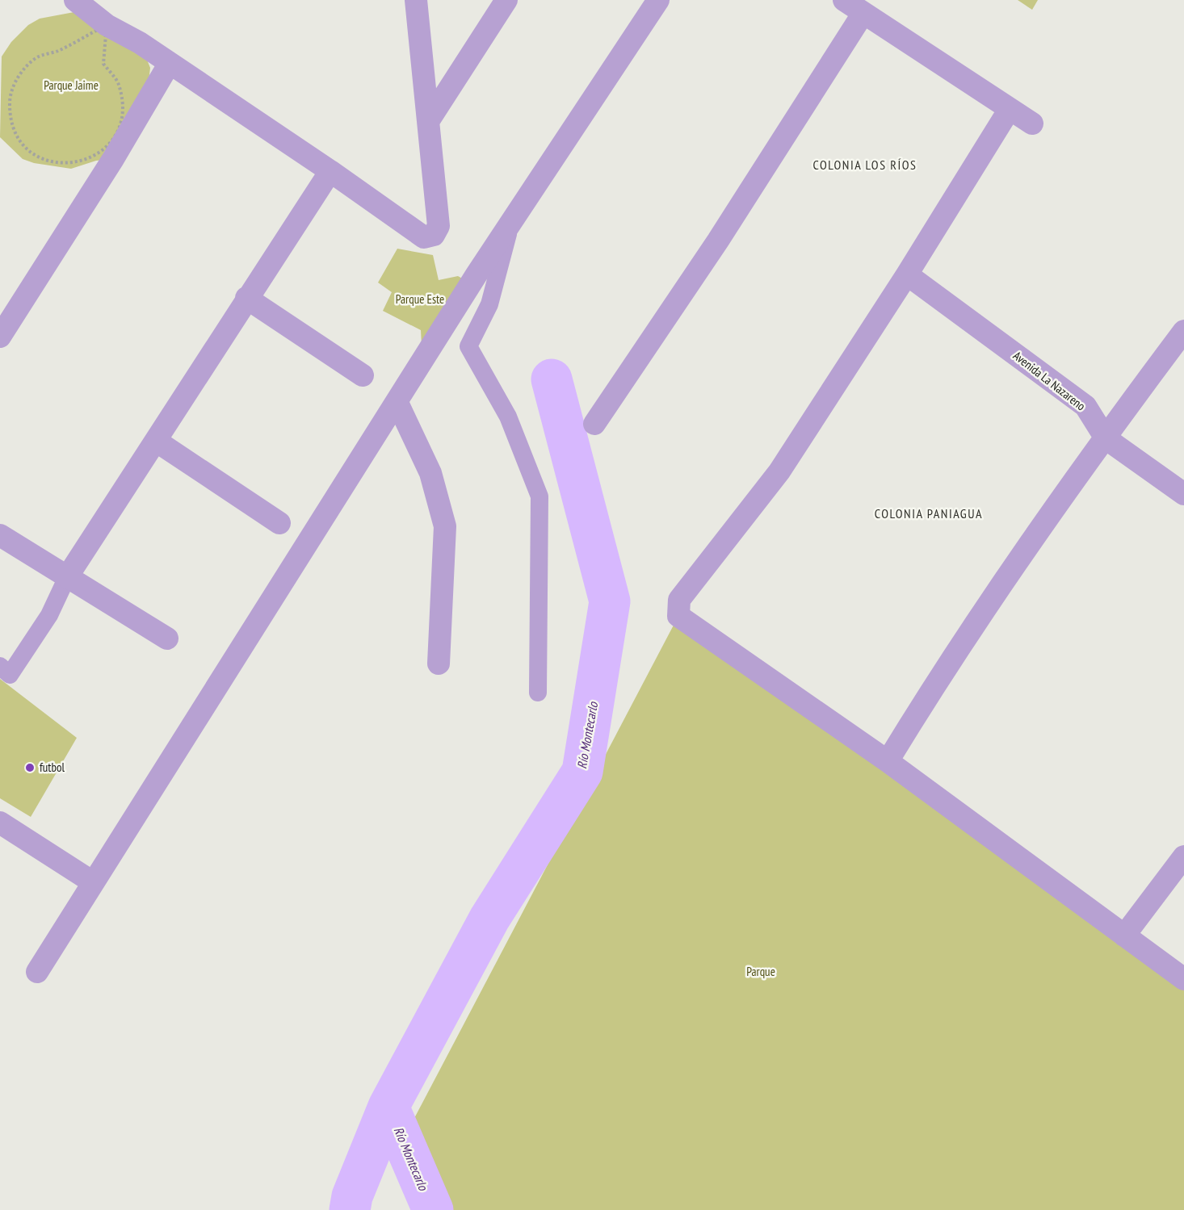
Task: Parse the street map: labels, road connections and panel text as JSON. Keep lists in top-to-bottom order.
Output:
{
  "streets": {
    "street": ["Avenida La Nazareno"]
  },
  "districts": ["COLONIA LOS RÍOS", "COLONIA PANIAGUA"],
  "water": ["Río Montecarlo"],
  "parks": ["Parque Jaime", "Parque Este", "Parque"],
  "places": ["futbol"]
}
